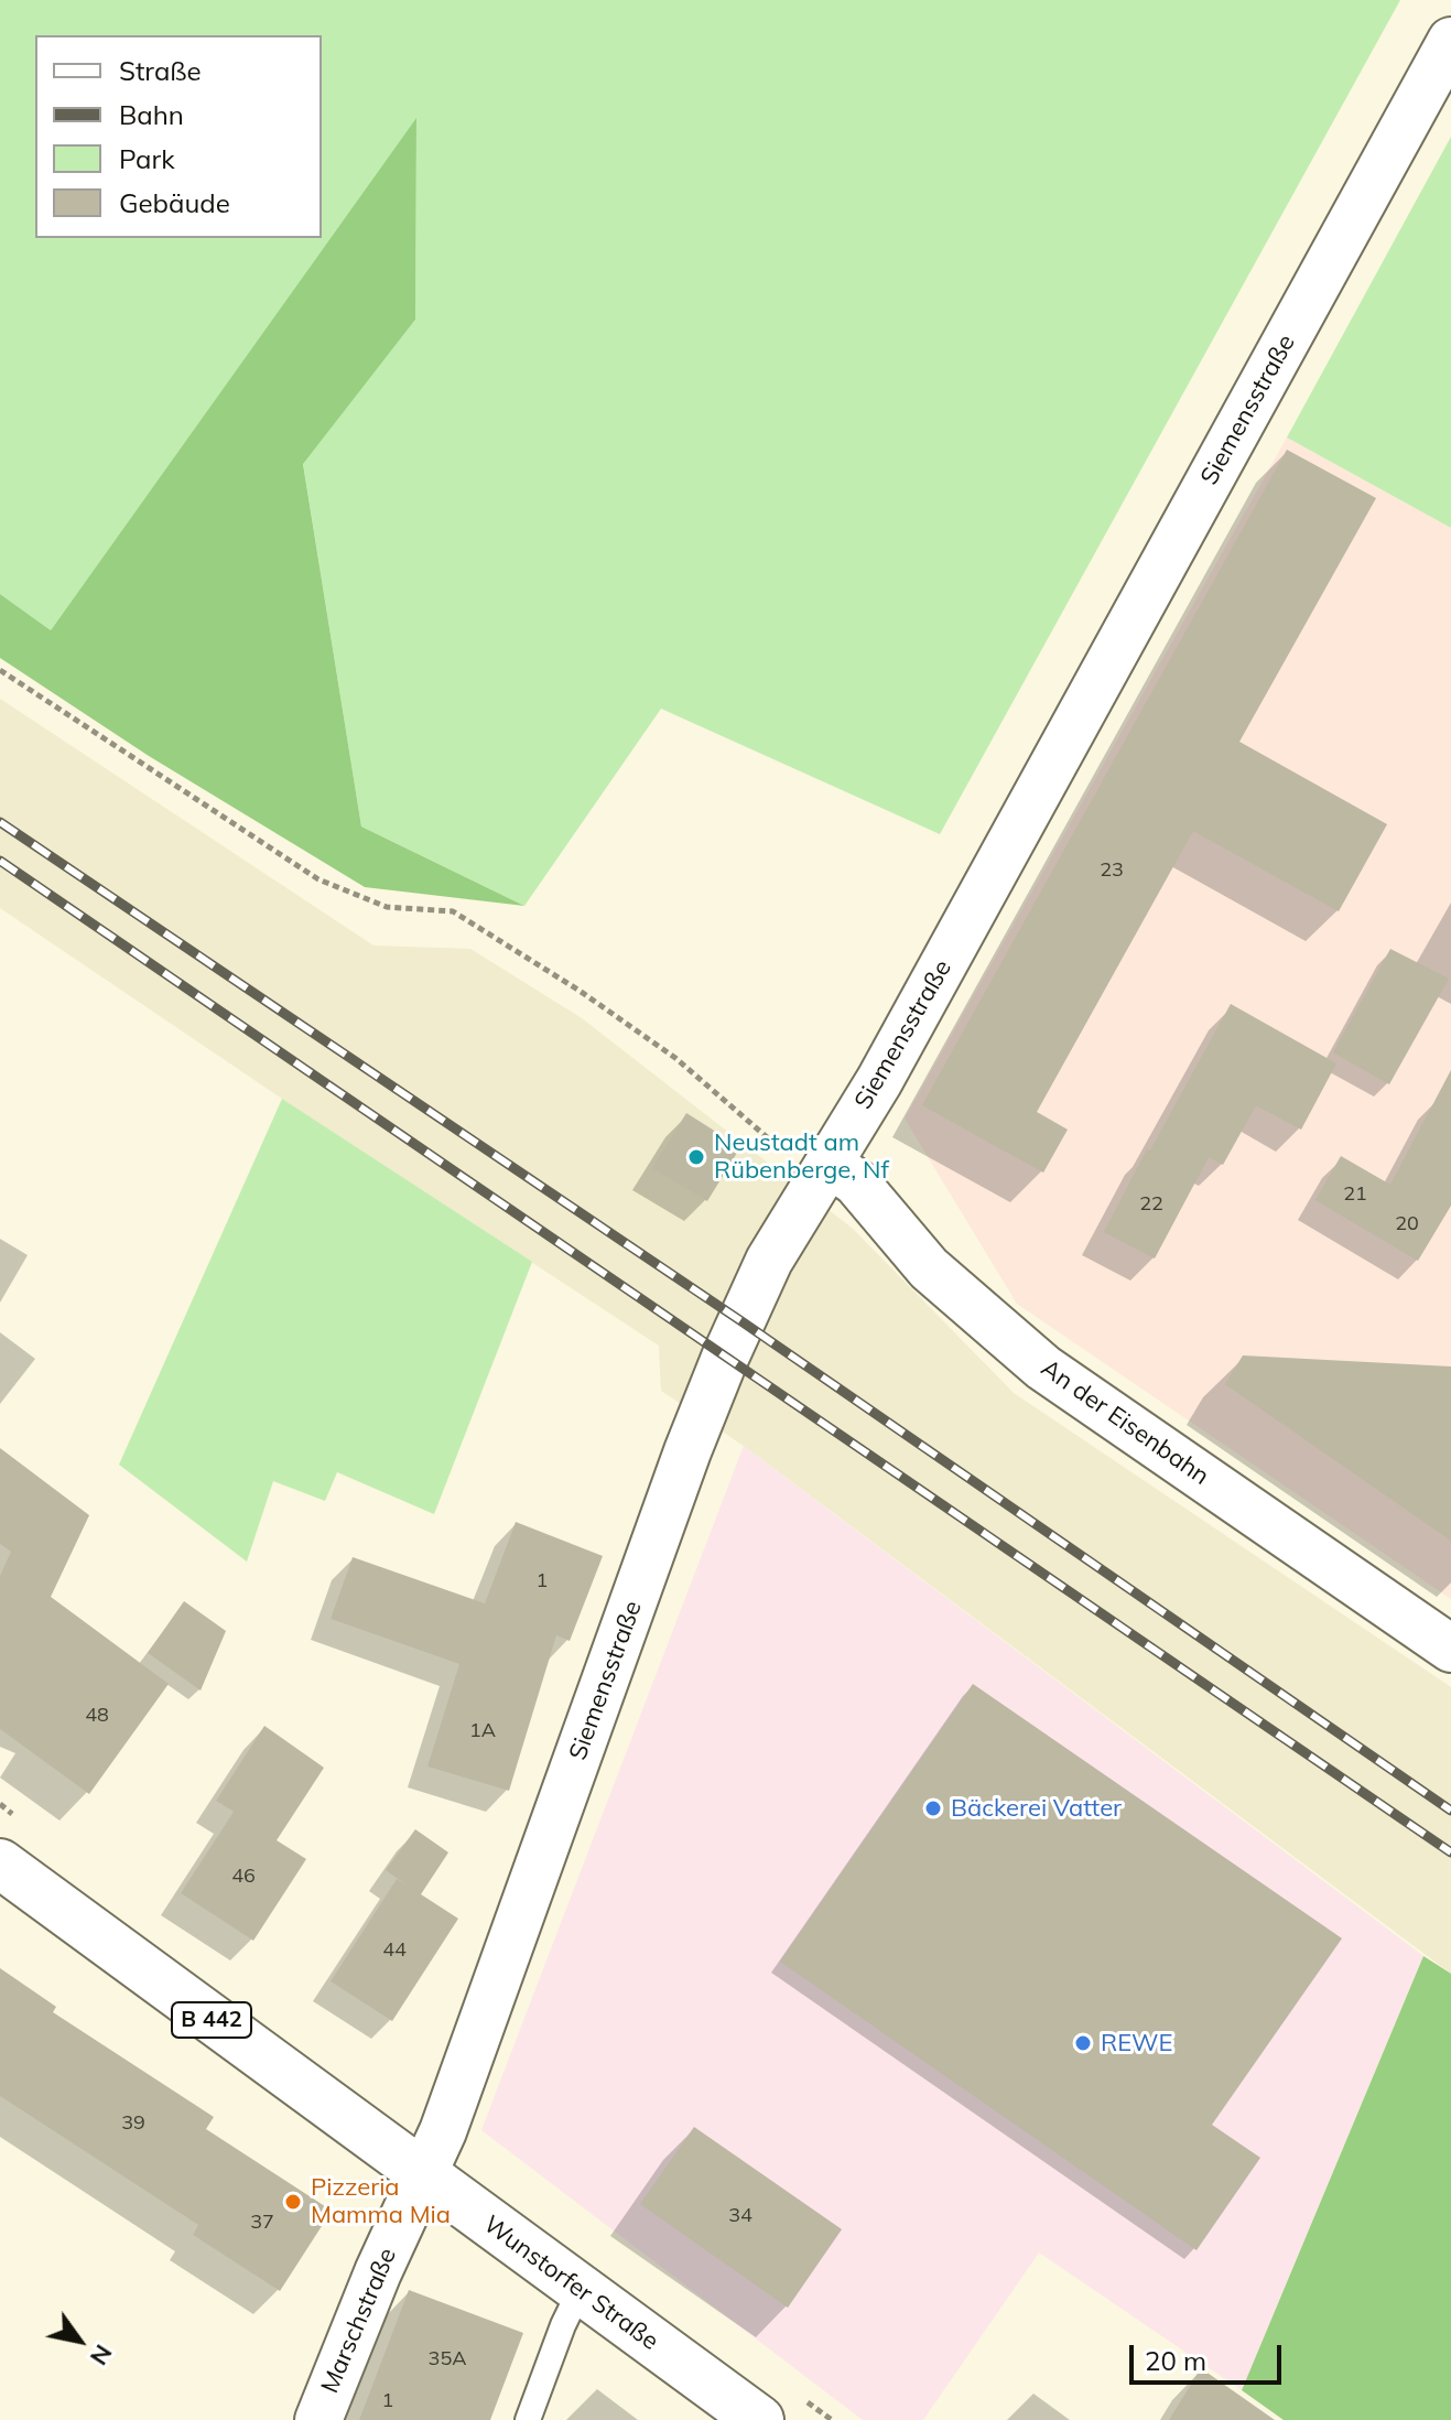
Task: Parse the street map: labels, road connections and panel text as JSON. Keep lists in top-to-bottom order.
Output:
{
  "streets": {
    "main road": ["B 442", "Wunstorfer Straße"],
    "street": ["Siemensstraße", "An der Eisenbahn", "Marschstraße"]
  },
  "crossings": [
    ["Siemensstraße", "An der Eisenbahn"],
    ["Siemensstraße", "Wunstorfer Straße"],
    ["Siemensstraße", "Marschstraße"],
    ["Wunstorfer Straße", "Marschstraße"]
  ],
  "places": [
    "Neustadt am Rübenberge, Nf",
    "Bäckerei Vatter",
    "REWE",
    "Pizzeria Mamma Mia"
  ],
  "house_numbers": [
    "23",
    "21",
    "22",
    "20",
    "1",
    "48",
    "1A",
    "46",
    "44",
    "39",
    "34",
    "37",
    "35A",
    "1"
  ],
  "legend": [
    "Straße",
    "Bahn",
    "Park",
    "Gebäude"
  ],
  "scale_bar": "20 m",
  "north": "bottom right"
}
